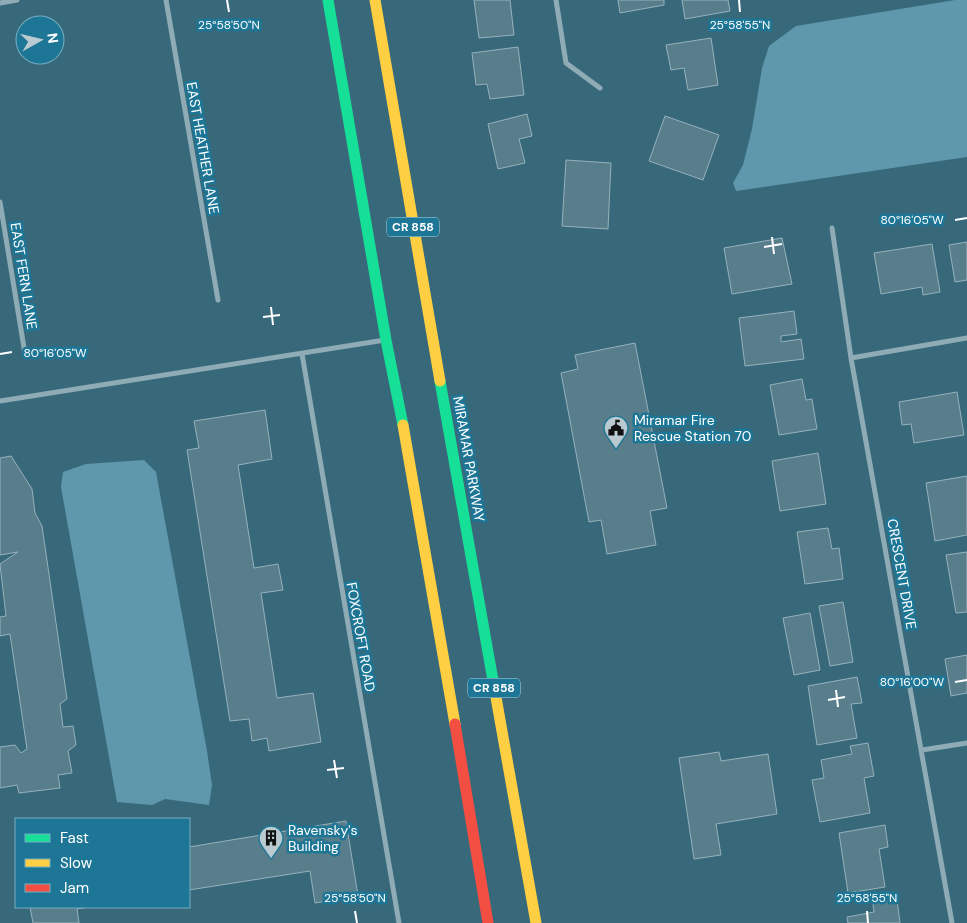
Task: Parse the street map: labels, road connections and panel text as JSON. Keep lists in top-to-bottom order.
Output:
{
  "streets": {
    "main road": ["CR 858", "MIRAMAR PARKWAY"],
    "street": [
      "EAST HEATHER LANE",
      "EAST FERN LANE",
      "CRESCENT DRIVE",
      "FOXCROFT ROAD"
    ]
  },
  "places": {
    "public building": ["Miramar Fire Rescue Station 70"],
    "building": ["Ravensky's Building"]
  },
  "legend": ["Fast", "Slow", "Jam"],
  "north": "right",
  "coordinates": [
    "25°58'50\"N",
    "25°58'55\"N",
    "80°16'05\"W",
    "80°16'00\"W"
  ]
}
